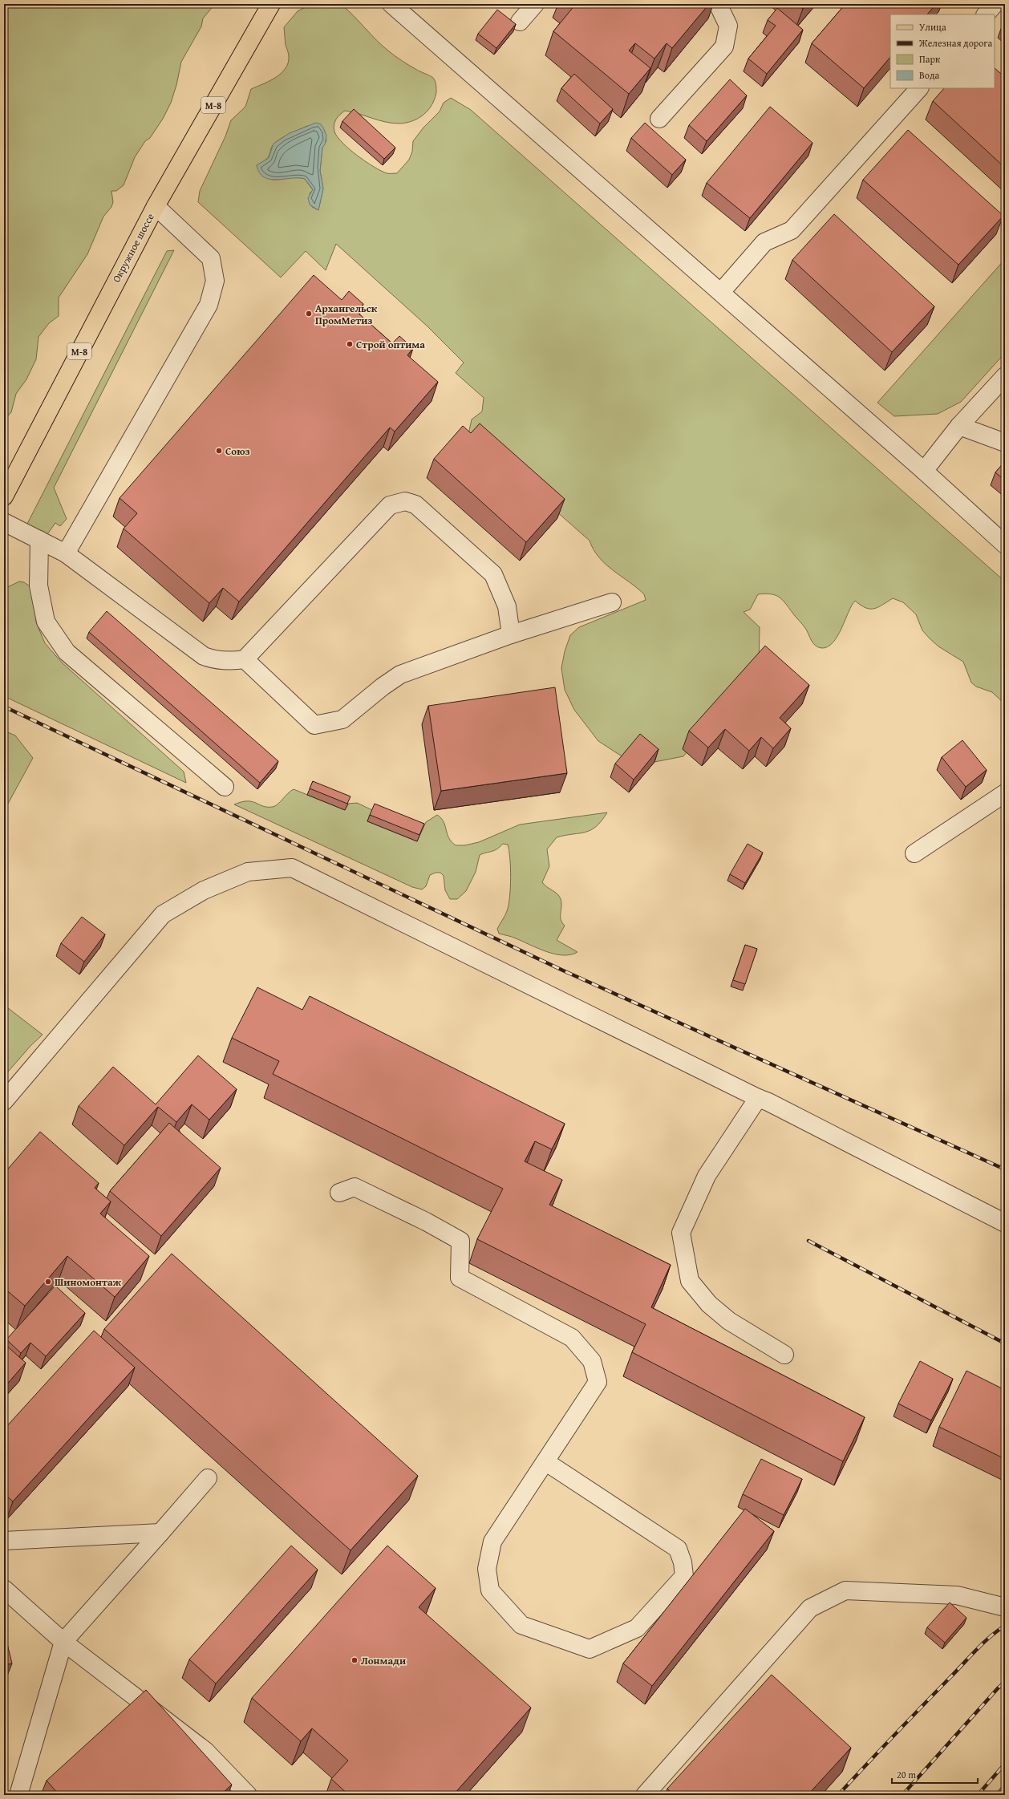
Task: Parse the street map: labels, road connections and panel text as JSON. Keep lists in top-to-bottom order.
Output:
{
  "streets": {
    "main road": ["М-8", "Окружное шоссе"]
  },
  "places": [
    "Архангельск ПромМетиз",
    "Строй оптима",
    "Союз",
    "Шиномонтаж",
    "Лонмади"
  ],
  "legend": [
    "Улица",
    "Железная дорога",
    "Парк",
    "Вода"
  ],
  "scale_bar": "20 m"
}
